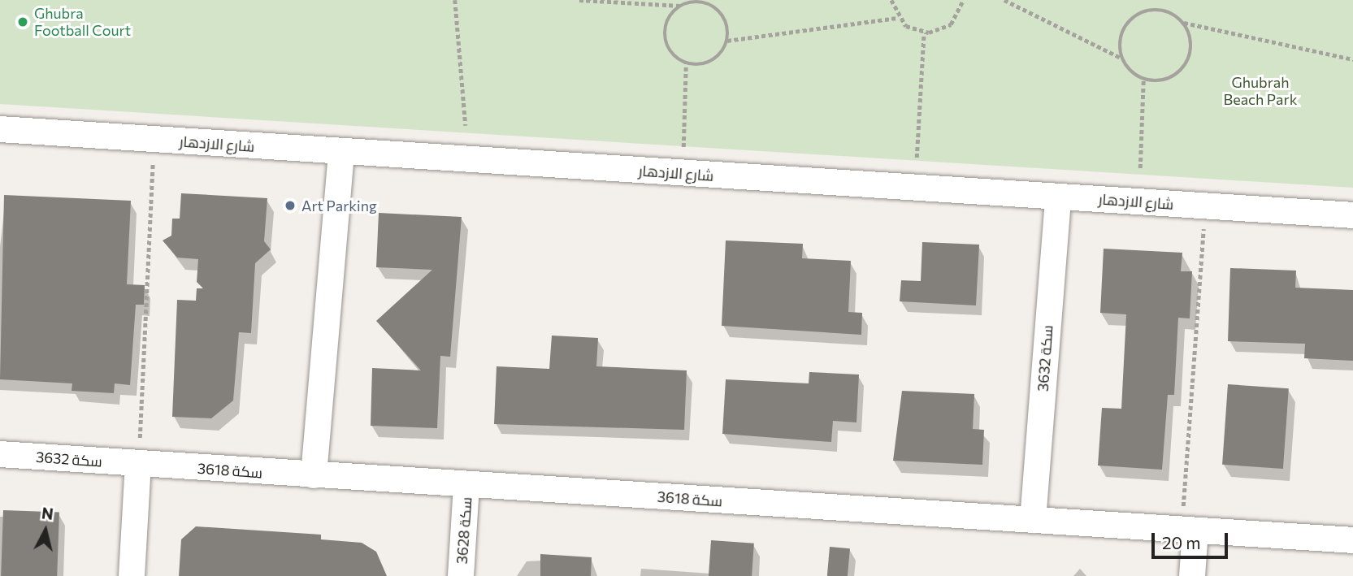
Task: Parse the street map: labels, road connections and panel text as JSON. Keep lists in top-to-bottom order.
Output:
{
  "streets": {
    "street": [
      "شارع الازدهار",
      "سكة 3632",
      "سكة 3618",
      "سكة 3628"
    ]
  },
  "crossings": [
    ["شارع الازدهار", "سكة 3632"],
    ["سكة 3632", "سكة 3618"],
    ["سكة 3618", "سكة 3628"]
  ],
  "parks": ["Ghubrah Beach Park"],
  "places": ["Ghubra Football Court", "Art Parking"],
  "scale_bar": "20 m",
  "north": "top"
}
